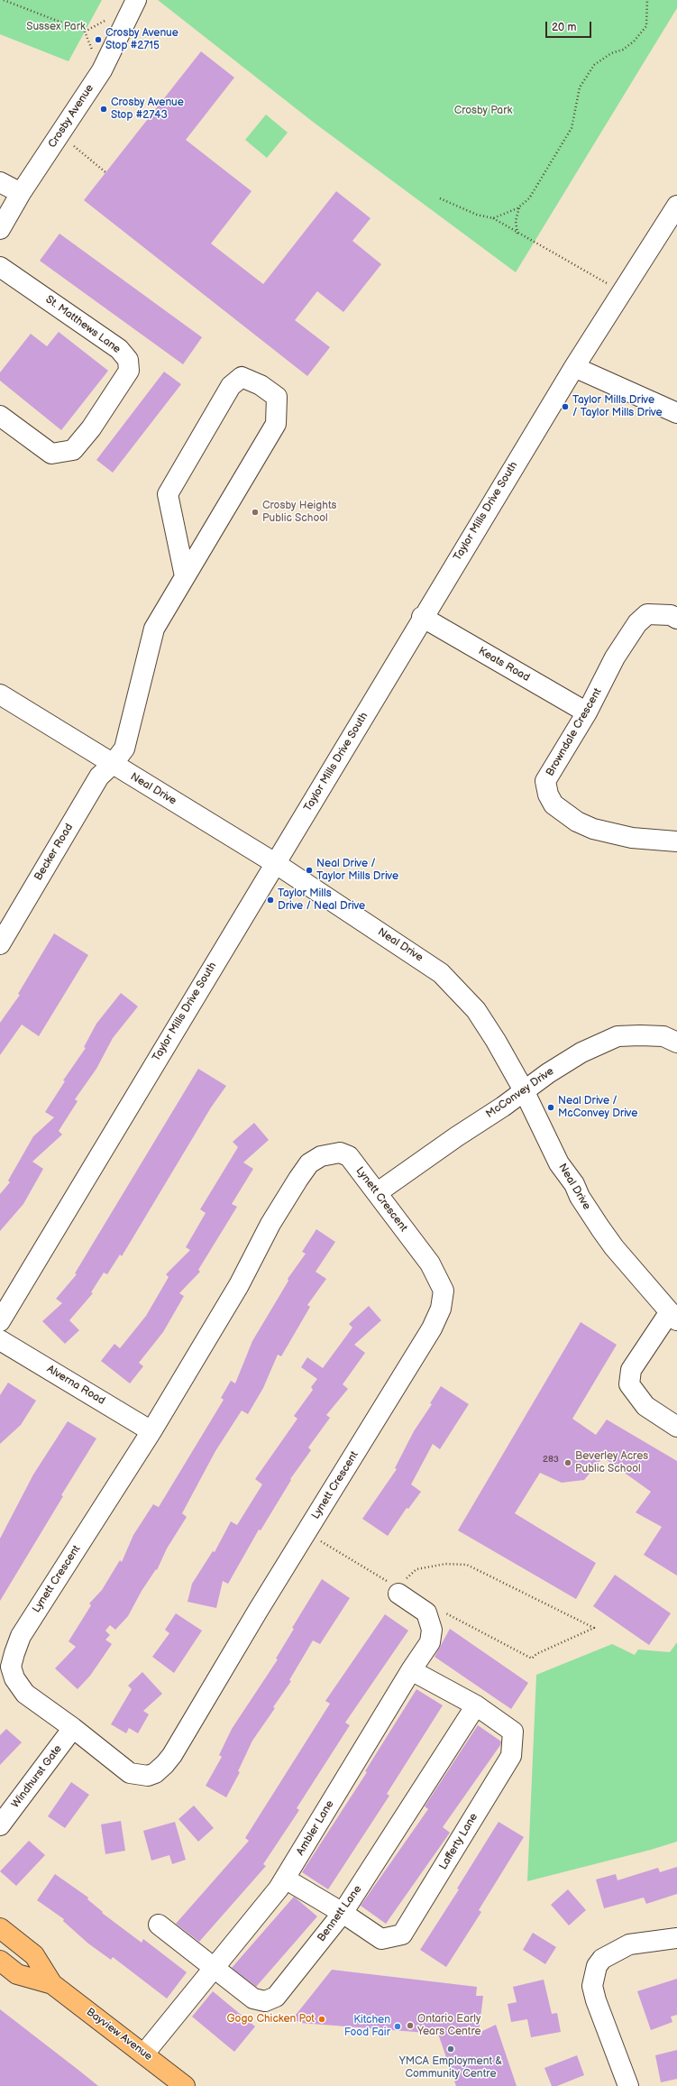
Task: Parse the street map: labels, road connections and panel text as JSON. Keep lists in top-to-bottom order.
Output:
{
  "streets": {
    "main road": ["Bayview Avenue"],
    "street": [
      "Crosby Avenue",
      "St. Matthews Lane",
      "Taylor Mills Drive South",
      "Keats Road",
      "Browndale Crescent",
      "Neal Drive",
      "Becker Road",
      "McConvey Drive",
      "Lynett Crescent",
      "Alverna Road",
      "Windhurst Gate",
      "Ambler Lane",
      "Lafferty Lane",
      "Bennett Lane"
    ]
  },
  "crossings": [
    ["Taylor Mills Drive South", "Keats Road"],
    ["Taylor Mills Drive South", "Neal Drive"],
    ["Keats Road", "Browndale Crescent"],
    ["Neal Drive", "Becker Road"],
    ["Neal Drive", "McConvey Drive"],
    ["McConvey Drive", "Lynett Crescent"],
    ["Lynett Crescent", "Alverna Road"],
    ["Lynett Crescent", "Windhurst Gate"],
    ["Ambler Lane", "Lafferty Lane"],
    ["Ambler Lane", "Bennett Lane"],
    ["Ambler Lane", "Bayview Avenue"],
    ["Lafferty Lane", "Bennett Lane"]
  ],
  "parks": ["Sussex Park", "Crosby Park"],
  "places": [
    "Crosby Avenue Stop #2715",
    "Crosby Avenue Stop #2743",
    "Taylor Mills Drive / Taylor Mills Drive",
    "Crosby Heights Public School",
    "Neal Drive / Taylor Mills Drive",
    "Taylor Mills Drive / Neal Drive",
    "Neal Drive / McConvey Drive",
    "Beverley Acres Public School",
    "Gogo Chicken Pot",
    "Ontario Early Years Centre",
    "Kitchen Food Fair",
    "YMCA Employment & Community Centre"
  ],
  "house_numbers": ["283"],
  "scale_bar": "20 m"
}
